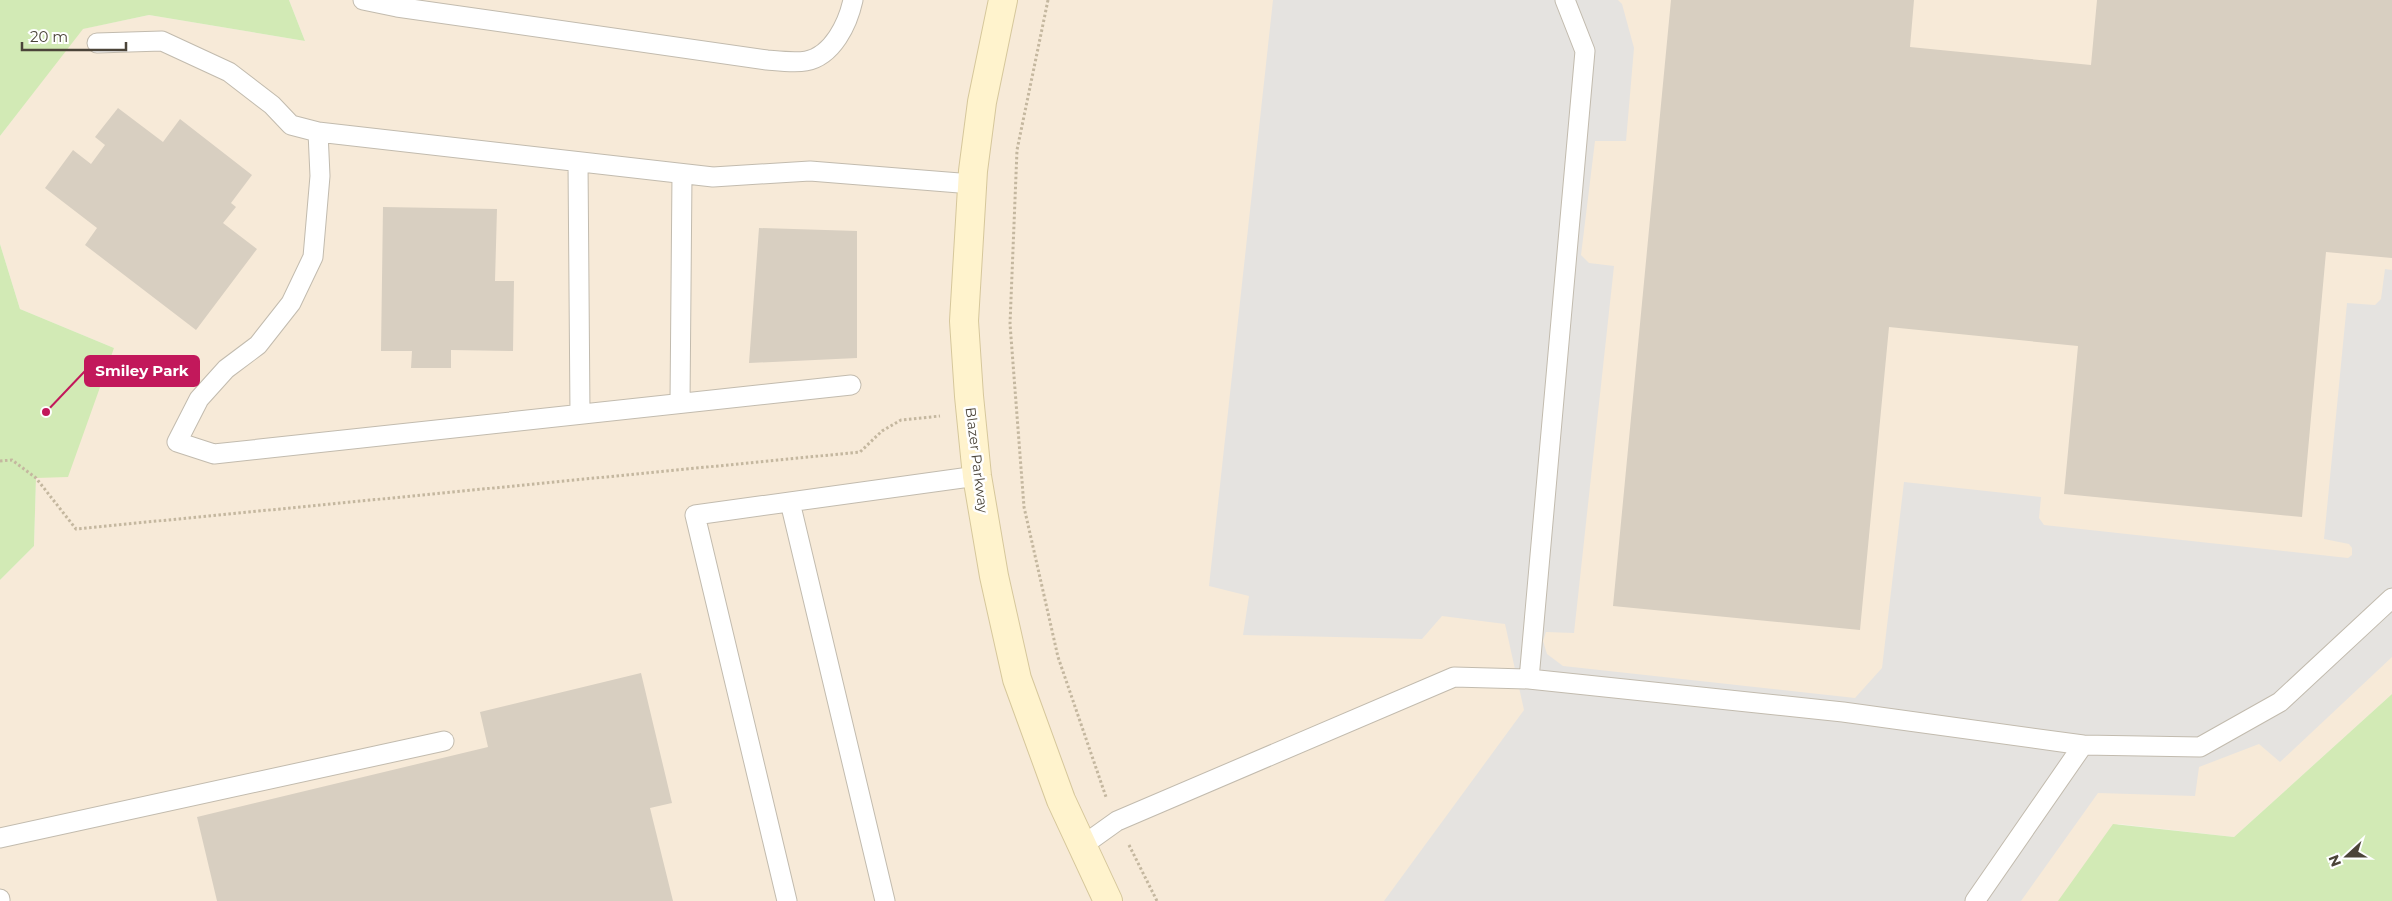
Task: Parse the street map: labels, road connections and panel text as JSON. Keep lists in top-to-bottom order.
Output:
{
  "streets": {
    "street": ["Blazer Parkway"]
  },
  "places": ["Smiley Park"],
  "scale_bar": "20 m",
  "north": "left"
}
